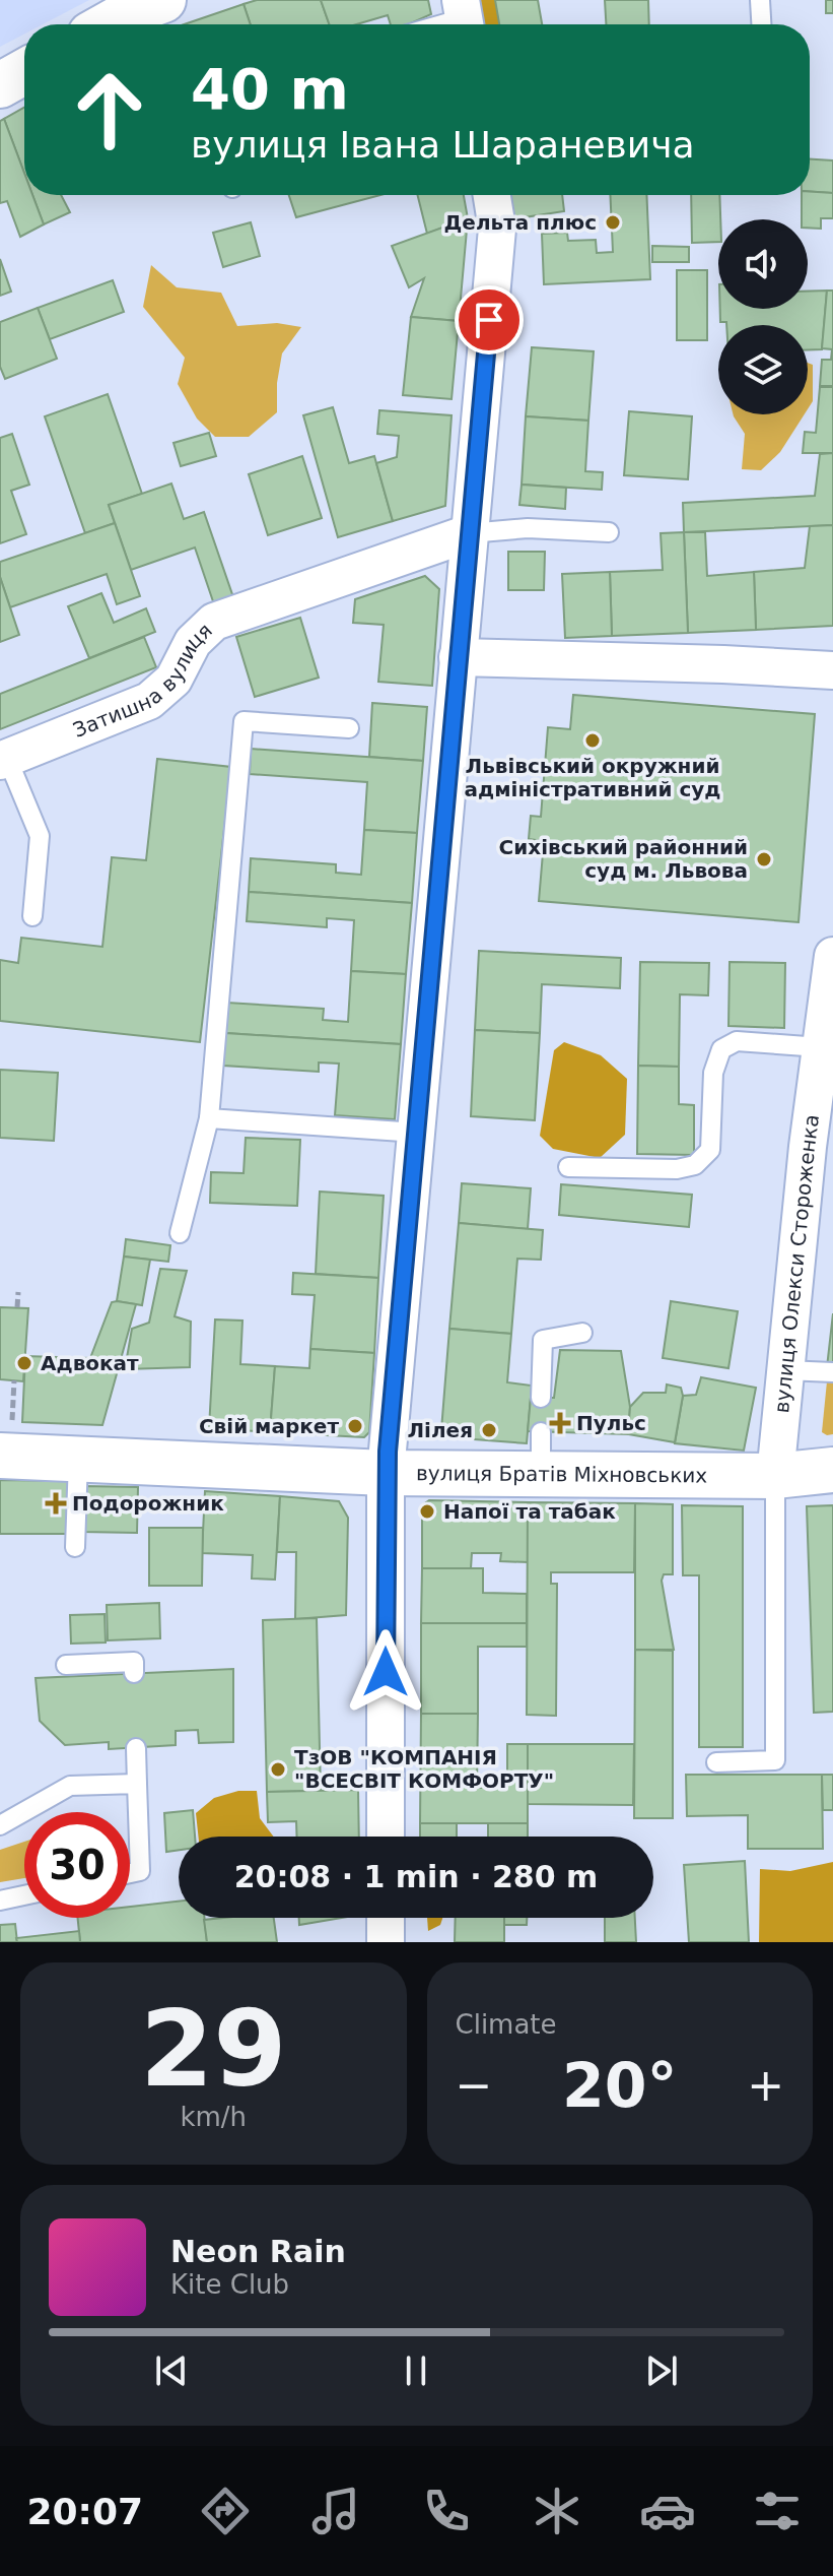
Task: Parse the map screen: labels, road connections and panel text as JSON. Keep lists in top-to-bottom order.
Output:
{
  "streets": {
    "street": ["Затишна вулиця", "вулиця Олекси Стороженка", "вулиця Братів Міхновських"]
  },
  "crossings": [
    ["вулиця Олекси Стороженка", "вулиця Братів Міхновських"]
  ],
  "places": {
    "other": [
      "Дельта плюс",
      "Львівський окружний адміністративний суд",
      "Сихівський районний суд м. Львова",
      "Адвокат",
      "Свій маркет",
      "Лілея",
      "Напої та табак",
      "ТзОВ \"КОМПАНІЯ \"ВСЕСВІТ КОМФОРТУ\""
    ],
    "health": ["Пульс", "Подорожник"]
  },
  "page": {
    "turn": ["40 m", "вулиця Івана Шараневича"],
    "limit": "30",
    "trip": "20:08 · 1 min · 280 m",
    "tile": [
      ["29", "km/h"],
      "Climate"
    ],
    "heat": ["−", "20°", "+"],
    "song": ["Neon Rain", "Kite Club"],
    "tabs": "20:07"
  }
}
